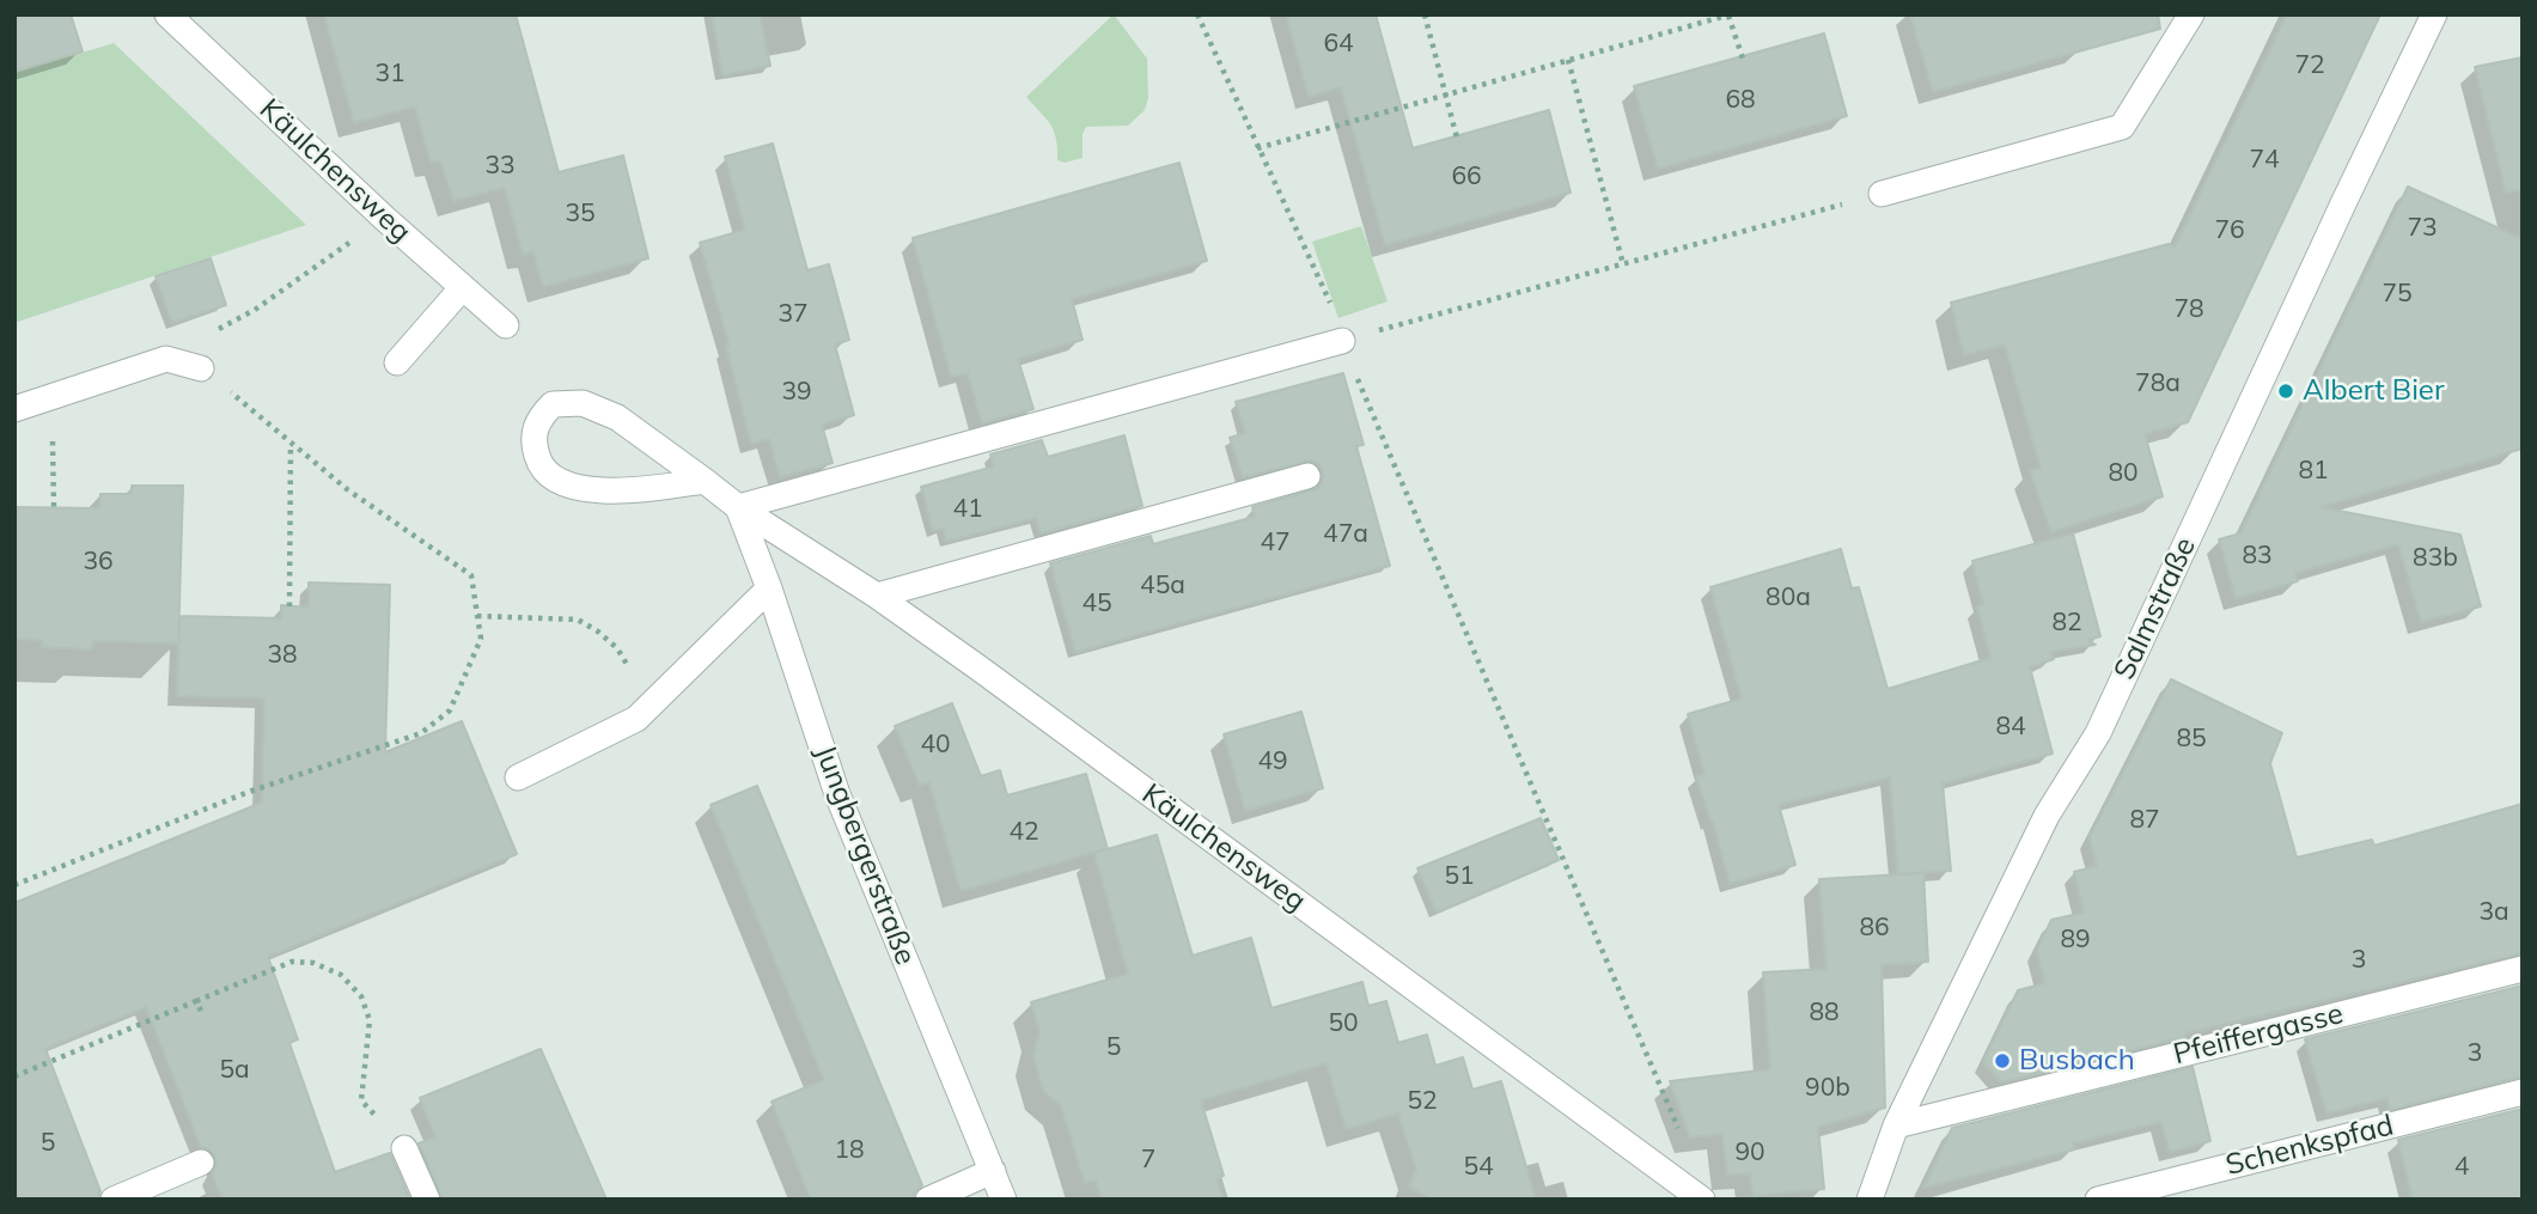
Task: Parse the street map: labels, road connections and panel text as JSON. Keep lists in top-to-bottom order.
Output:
{
  "streets": {
    "street": [
      "Käulchensweg",
      "Salmstraße",
      "Jungbergerstraße",
      "Pfeiffergasse",
      "Schenkspfad"
    ]
  },
  "crossings": [
    ["Käulchensweg", "Jungbergerstraße"],
    ["Salmstraße", "Pfeiffergasse"]
  ],
  "places": ["Albert Bier", "Busbach"],
  "house_numbers": [
    "64",
    "72",
    "31",
    "68",
    "74",
    "33",
    "66",
    "35",
    "73",
    "76",
    "75",
    "78",
    "37",
    "78a",
    "39",
    "81",
    "80",
    "41",
    "47a",
    "47",
    "83",
    "83b",
    "36",
    "45a",
    "80a",
    "45",
    "82",
    "38",
    "84",
    "85",
    "40",
    "49",
    "87",
    "42",
    "51",
    "3a",
    "86",
    "89",
    "3",
    "88",
    "50",
    "5",
    "3",
    "5a",
    "90b",
    "52",
    "5",
    "18",
    "90",
    "7",
    "54",
    "4"
  ]
}
